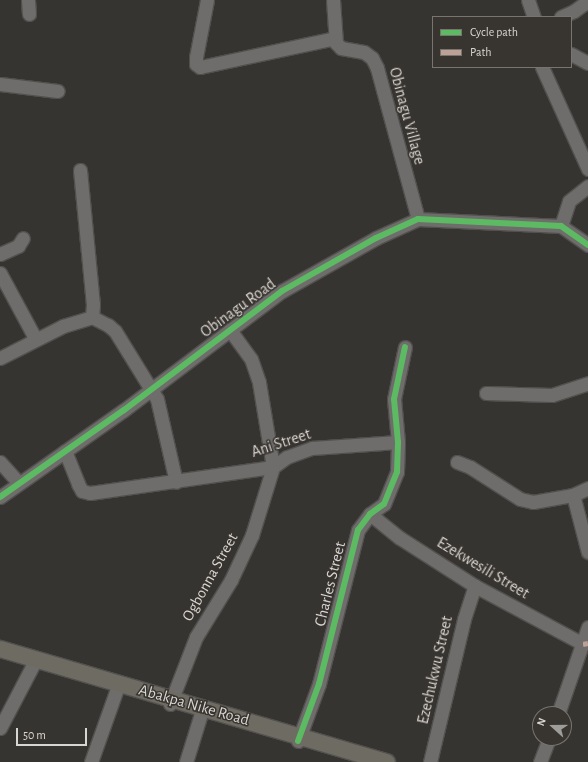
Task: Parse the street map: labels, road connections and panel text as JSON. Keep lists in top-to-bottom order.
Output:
{
  "streets": {
    "main road": ["Abakpa Nike Road"],
    "street": [
      "Obinagu Village",
      "Obinagu Road",
      "Ani Street",
      "Ezekwesili Street",
      "Ogbonna Street",
      "Charles Street",
      "Ezechukwu Street"
    ]
  },
  "crossings": [
    ["Obinagu Village", "Obinagu Road"],
    ["Obinagu Road", "Ani Street"],
    ["Obinagu Road", "Ogbonna Street"],
    ["Ani Street", "Ogbonna Street"],
    ["Ani Street", "Charles Street"],
    ["Ezekwesili Street", "Charles Street"],
    ["Ezekwesili Street", "Ezechukwu Street"],
    ["Ogbonna Street", "Abakpa Nike Road"],
    ["Charles Street", "Abakpa Nike Road"]
  ],
  "legend": ["Cycle path", "Path"],
  "scale_bar": "50 m",
  "north": "left"
}
